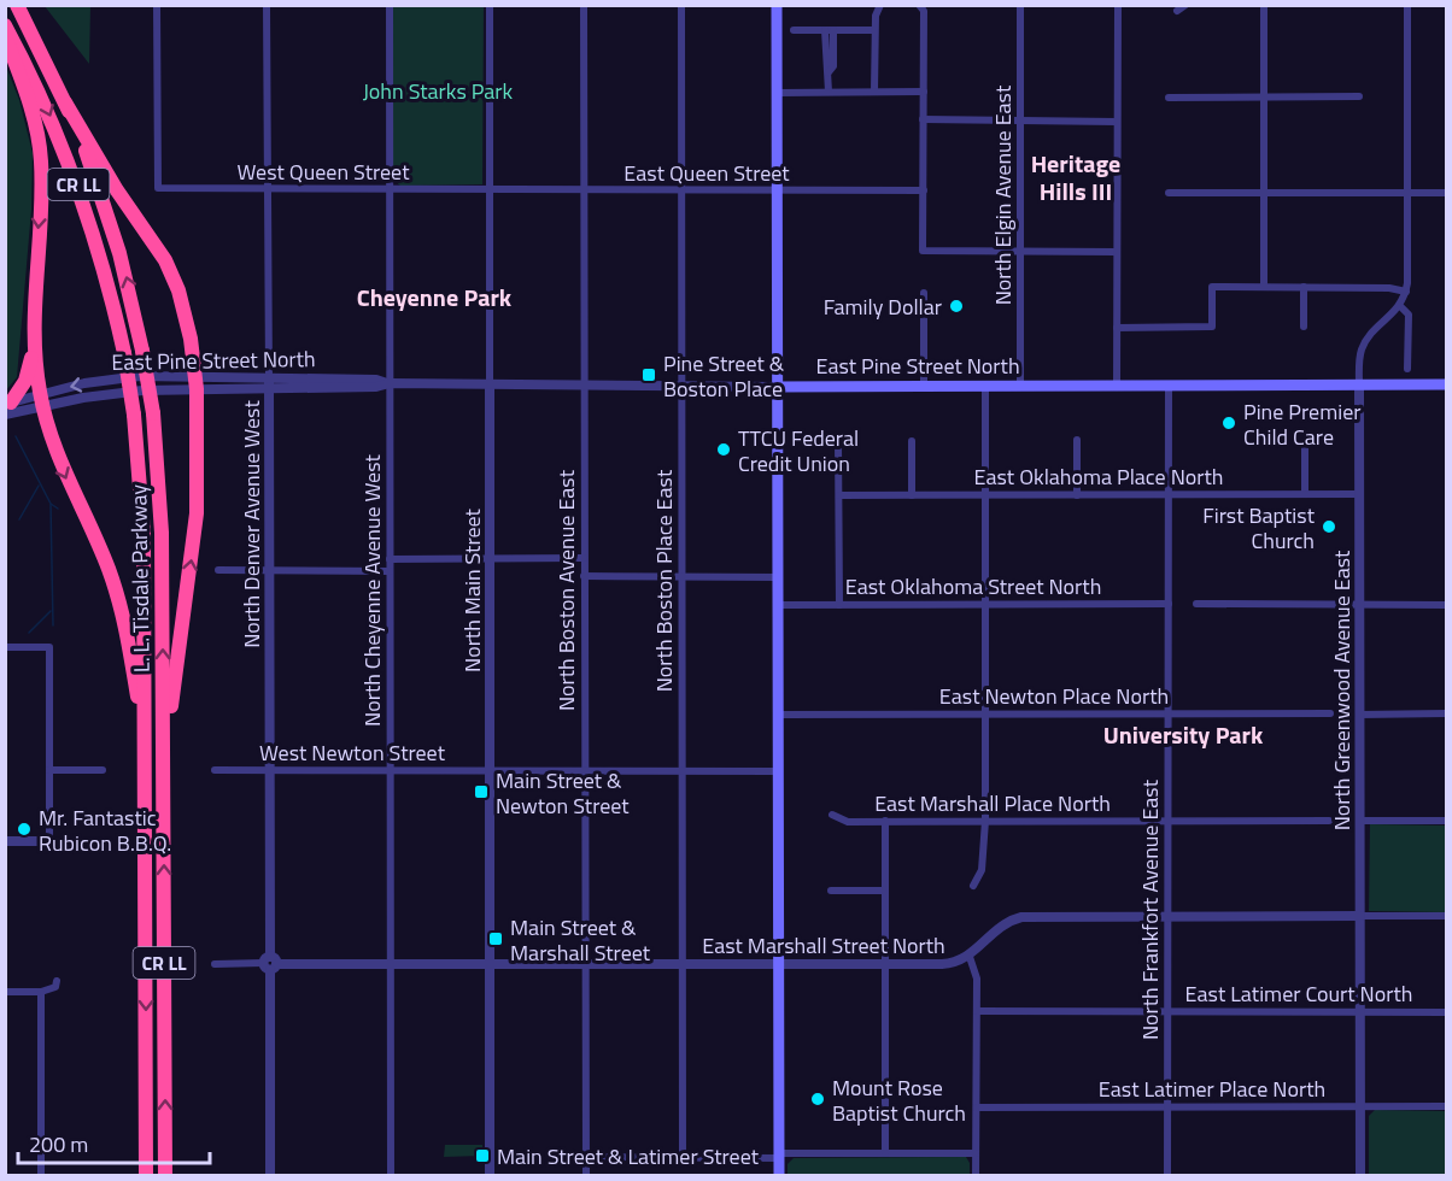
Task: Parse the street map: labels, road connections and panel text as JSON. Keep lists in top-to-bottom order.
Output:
{
  "streets": {
    "highway": ["CR LL", "L. L. Tisdale Parkway"],
    "main road": ["East Pine Street North"],
    "street": [
      "West Queen Street",
      "East Queen Street",
      "North Elgin Avenue East",
      "East Oklahoma Place North",
      "North Denver Avenue West",
      "North Boston Place East",
      "East Oklahoma Street North",
      "North Cheyenne Avenue West",
      "North Main Street",
      "North Boston Avenue East",
      "North Greenwood Avenue East",
      "East Newton Place North",
      "West Newton Street",
      "East Marshall Place North",
      "North Frankfort Avenue East",
      "East Marshall Street North",
      "East Latimer Court North",
      "East Latimer Place North"
    ]
  },
  "crossings": [
    ["West Queen Street", "East Queen Street"],
    ["West Queen Street", "North Denver Avenue West"],
    ["West Queen Street", "North Cheyenne Avenue West"],
    ["West Queen Street", "North Main Street"],
    ["East Queen Street", "North Boston Place East"],
    ["East Queen Street", "North Main Street"],
    ["East Queen Street", "North Boston Avenue East"],
    ["North Elgin Avenue East", "East Pine Street North"],
    ["East Pine Street North", "North Denver Avenue West"],
    ["East Pine Street North", "North Boston Place East"],
    ["East Pine Street North", "North Cheyenne Avenue West"],
    ["East Pine Street North", "North Main Street"],
    ["East Pine Street North", "North Boston Avenue East"],
    ["East Pine Street North", "North Greenwood Avenue East"],
    ["East Pine Street North", "North Frankfort Avenue East"],
    ["East Oklahoma Place North", "North Greenwood Avenue East"],
    ["East Oklahoma Place North", "North Frankfort Avenue East"],
    ["North Denver Avenue West", "West Newton Street"],
    ["North Denver Avenue West", "East Marshall Street North"],
    ["North Boston Place East", "West Newton Street"],
    ["North Boston Place East", "East Marshall Street North"],
    ["East Oklahoma Street North", "North Frankfort Avenue East"],
    ["North Cheyenne Avenue West", "West Newton Street"],
    ["North Cheyenne Avenue West", "East Marshall Street North"],
    ["North Main Street", "West Newton Street"],
    ["North Main Street", "East Marshall Street North"],
    ["North Boston Avenue East", "West Newton Street"],
    ["North Boston Avenue East", "East Marshall Street North"],
    ["North Greenwood Avenue East", "East Marshall Street North"],
    ["North Greenwood Avenue East", "East Latimer Court North"],
    ["North Greenwood Avenue East", "East Latimer Place North"],
    ["East Newton Place North", "North Frankfort Avenue East"],
    ["East Marshall Place North", "North Frankfort Avenue East"],
    ["North Frankfort Avenue East", "East Marshall Street North"],
    ["North Frankfort Avenue East", "East Latimer Court North"],
    ["North Frankfort Avenue East", "East Latimer Place North"]
  ],
  "districts": ["Heritage Hills III", "Cheyenne Park", "University Park"],
  "parks": ["John Starks Park"],
  "places": {
    "other": [
      "Family Dollar",
      "Pine Premier Child Care",
      "TTCU Federal Credit Union",
      "First Baptist Church",
      "Mr. Fantastic Rubicon B.B.Q.",
      "Mount Rose Baptist Church"
    ],
    "transit": [
      "Pine Street & Boston Place",
      "Main Street & Newton Street",
      "Main Street & Marshall Street",
      "Main Street & Latimer Street"
    ]
  },
  "scale_bar": "200 m"
}
